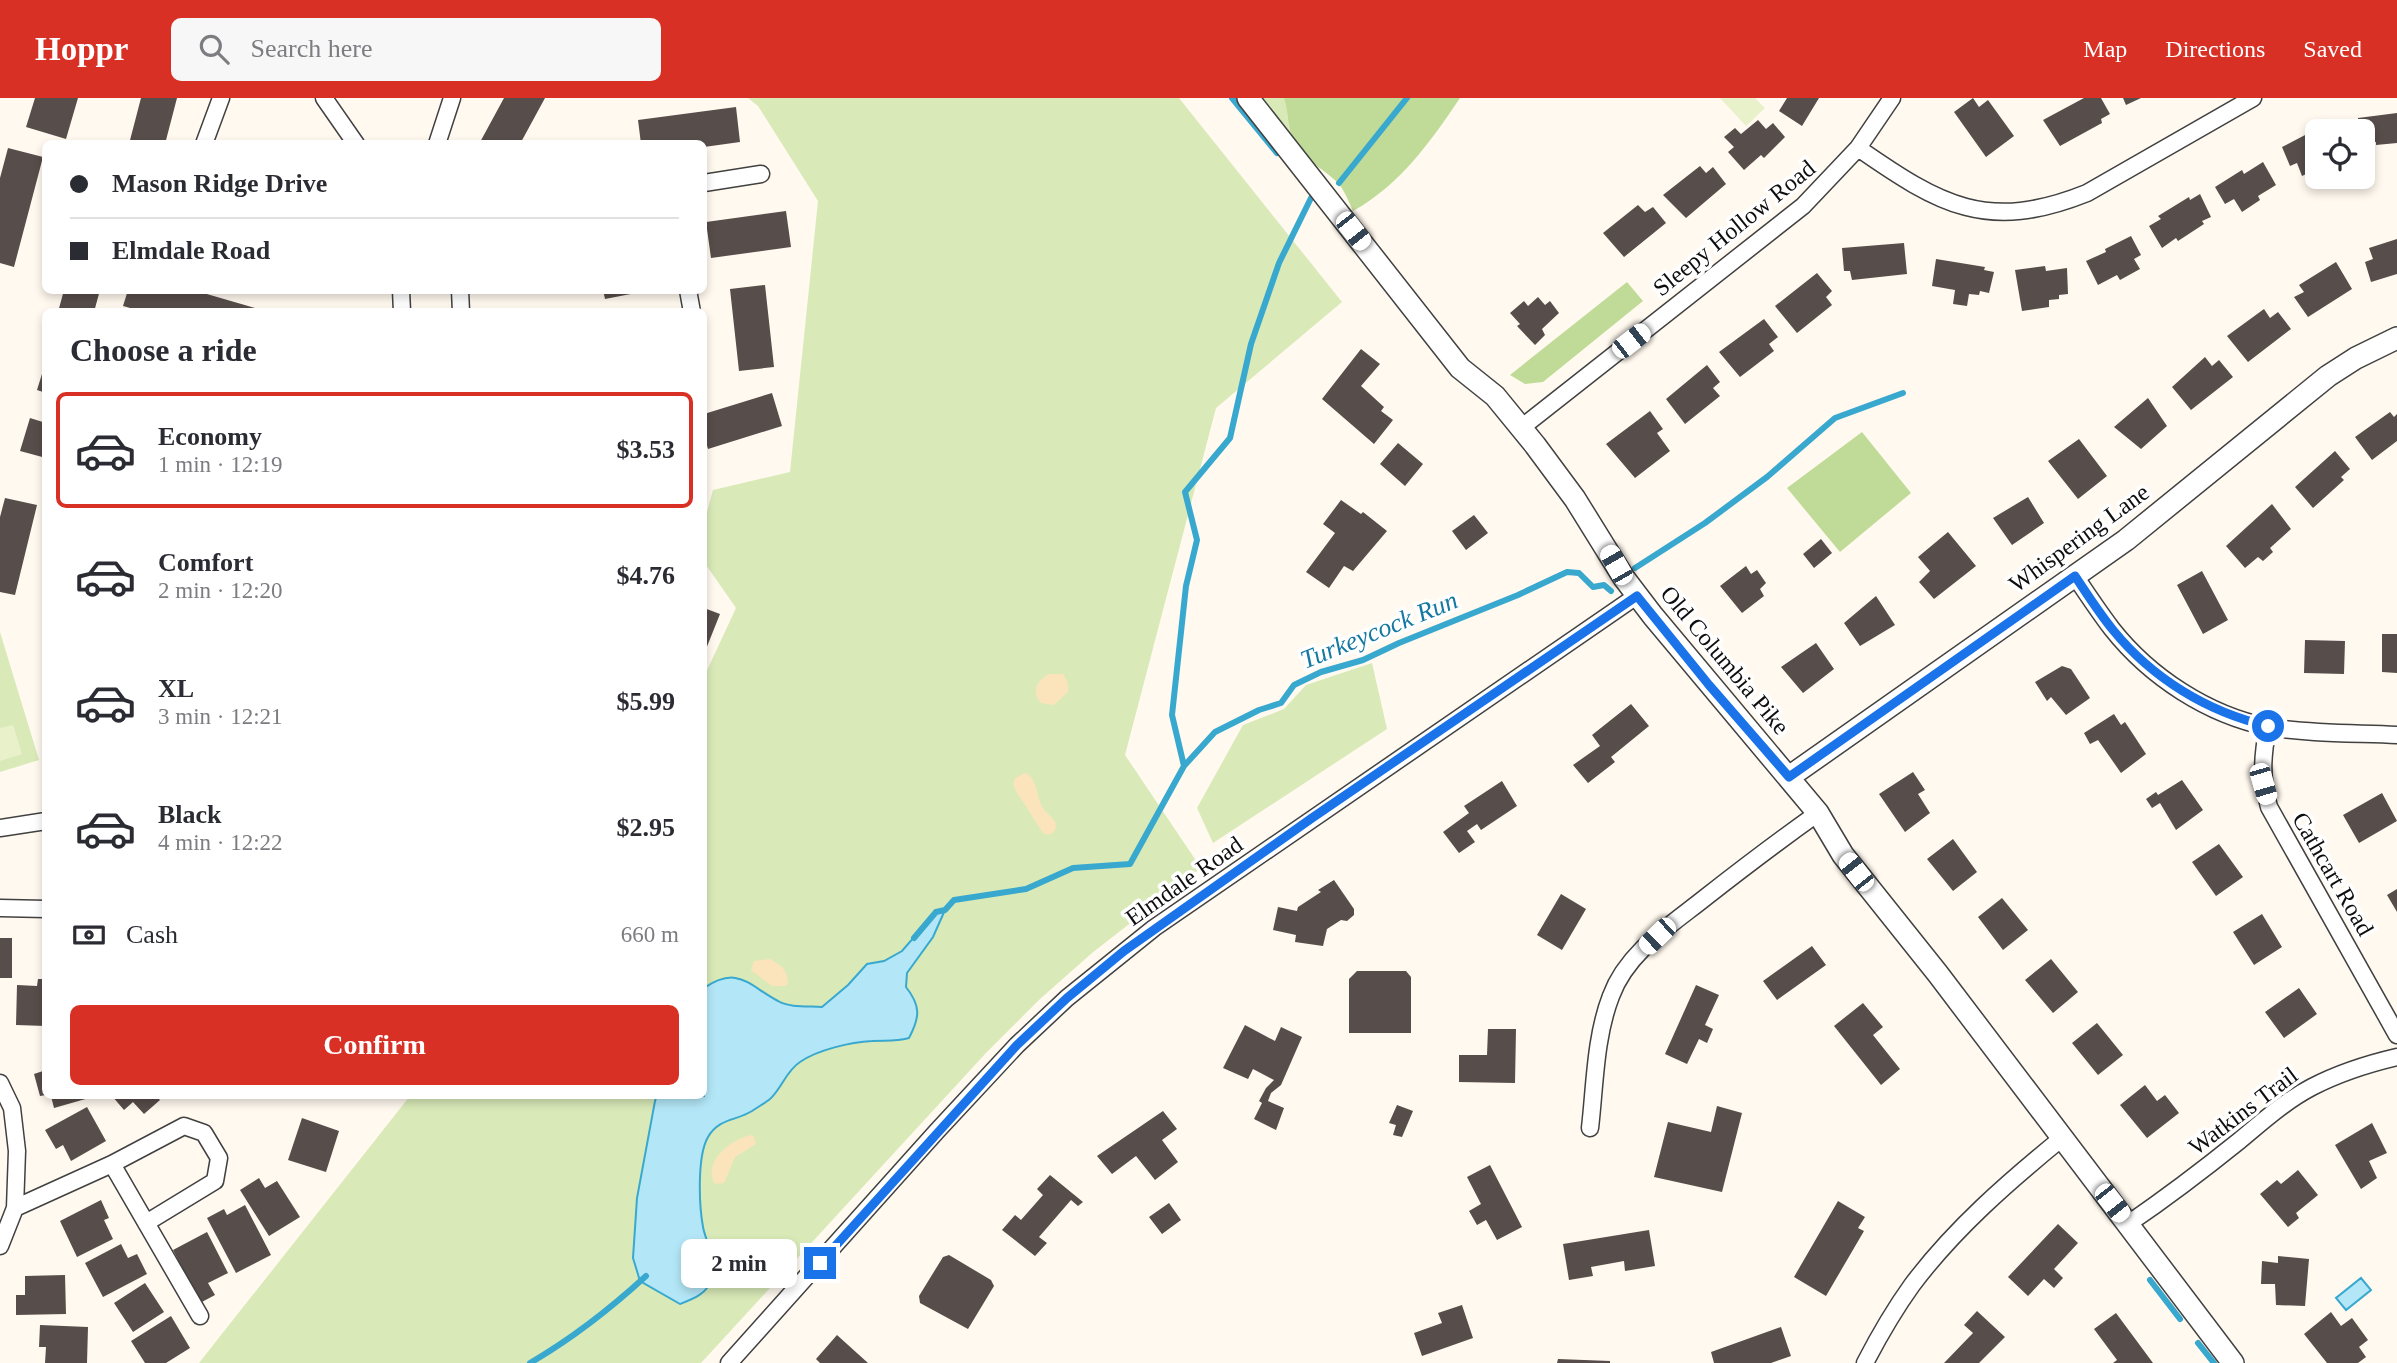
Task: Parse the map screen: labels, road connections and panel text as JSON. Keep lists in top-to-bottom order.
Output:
{
  "streets": {
    "street": [
      "Sleepy Hollow Road",
      "Whispering Lane",
      "Old Columbia Pike",
      "Cathcart Road",
      "Elmdale Road",
      "Watkins Trail"
    ]
  },
  "crossings": [
    ["Sleepy Hollow Road", "Old Columbia Pike"],
    ["Whispering Lane", "Old Columbia Pike"],
    ["Old Columbia Pike", "Elmdale Road"],
    ["Old Columbia Pike", "Watkins Trail"]
  ],
  "water": ["Turkeycock Run"],
  "page": {
    "header": "Hoppr",
    "search": "Search here",
    "nav": ["Map", "Directions", "Saved"],
    "banner": ["Mason Ridge Drive", "Elmdale Road"],
    "heading": "Choose a ride",
    "list": [
      {
        "name": "Economy",
        "note": "1 min · 12:19",
        "value": "$3.53"
      },
      {
        "name": "Comfort",
        "note": "2 min · 12:20",
        "value": "$4.76"
      },
      {
        "name": "XL",
        "note": "3 min · 12:21",
        "value": "$5.99"
      },
      {
        "name": "Black",
        "note": "4 min · 12:22",
        "value": "$2.95"
      }
    ],
    "pay": ["Cash", "660 m"],
    "buttons": "Confirm",
    "bubble": "2 min"
  }
}
